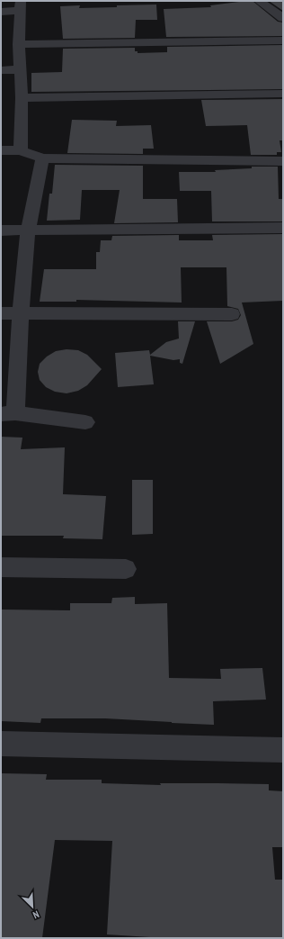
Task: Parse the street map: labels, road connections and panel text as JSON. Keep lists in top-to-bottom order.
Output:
{
  "north": "bottom right"
}
